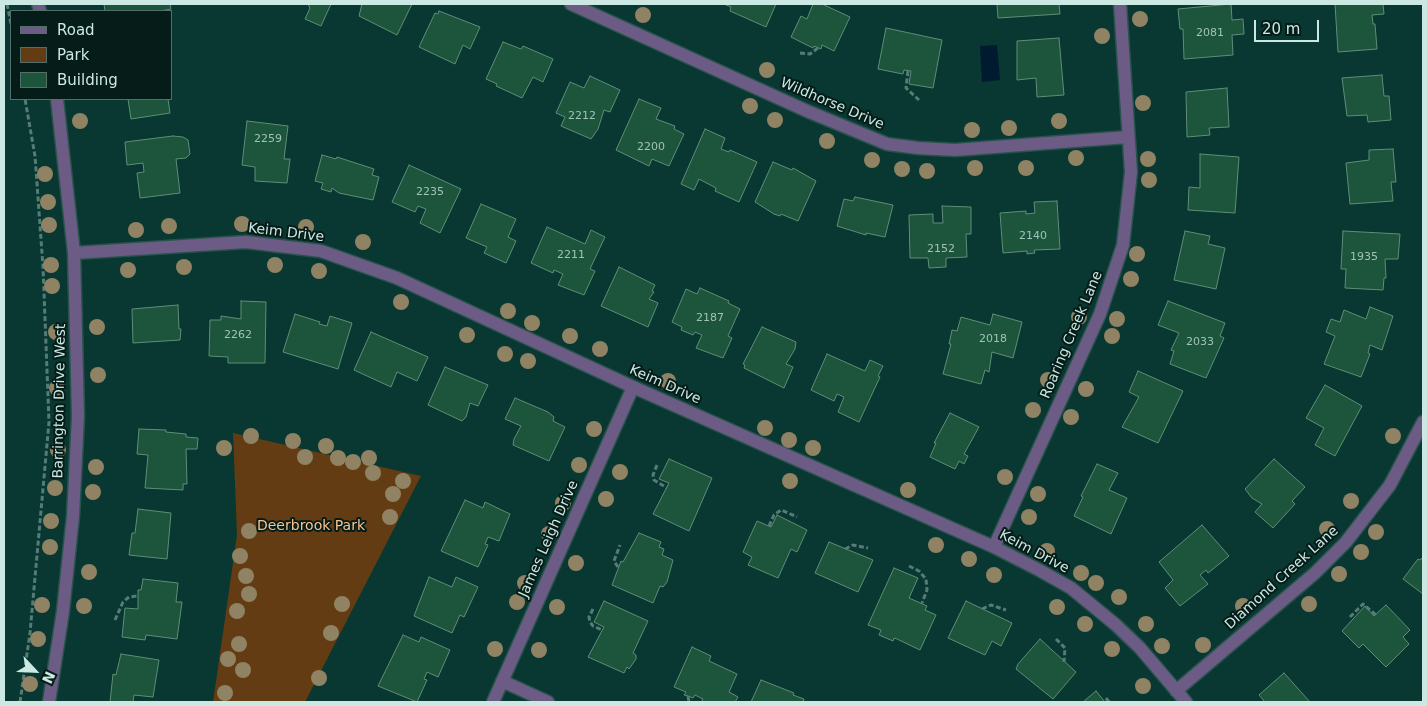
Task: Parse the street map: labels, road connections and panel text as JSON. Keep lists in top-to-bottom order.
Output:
{
  "streets": {
    "street": [
      "Wildhorse Drive",
      "Keim Drive",
      "Roaring Creek Lane",
      "Barrington Drive West",
      "James Leigh Drive",
      "Diamond Creek Lane"
    ]
  },
  "crossings": [
    ["Wildhorse Drive", "Roaring Creek Lane"],
    ["Keim Drive", "Roaring Creek Lane"],
    ["Keim Drive", "Barrington Drive West"],
    ["Keim Drive", "James Leigh Drive"],
    ["Keim Drive", "Diamond Creek Lane"]
  ],
  "parks": ["Deerbrook Park"],
  "house_numbers": [
    "2081",
    "2212",
    "2259",
    "2200",
    "2235",
    "2140",
    "2152",
    "2211",
    "1935",
    "2187",
    "2262",
    "2018",
    "2033"
  ],
  "legend": ["Road", "Park", "Building"],
  "scale_bar": "20 m",
  "north": "bottom right"
}
